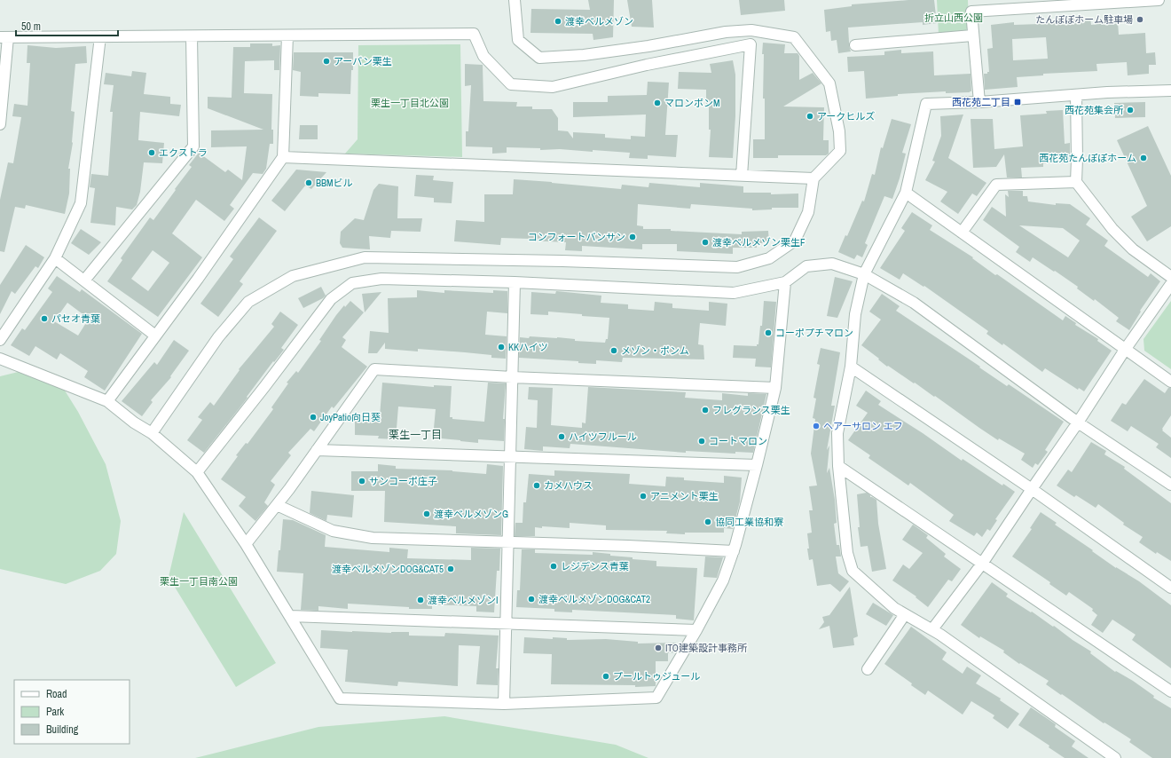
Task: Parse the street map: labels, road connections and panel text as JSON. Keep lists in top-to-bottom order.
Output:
{
  "districts": ["栗生一丁目"],
  "parks": ["折立山西公園", "栗生一丁目北公園", "栗生一丁目南公園"],
  "places": {
    "other": [
      "たんぽぽホーム駐車場",
      "渡幸ベルメゾン",
      "アーバン栗生",
      "マロンボンM",
      "西花苑集会所",
      "アークヒルズ",
      "エクストラ",
      "西花苑たんぽぽホーム",
      "BBMビル",
      "コンフォートバンサン",
      "渡幸ベルメゾン栗生F",
      "パセオ青葉",
      "コーポプチマロン",
      "KKハイツ",
      "メゾン・ポンム",
      "フレグランス栗生",
      "JoyPatio向日葵",
      "ヘアーサロン エフ",
      "ハイツフルール",
      "コートマロン",
      "サンコーポ庄子",
      "カメハウス",
      "アニメント栗生",
      "渡幸ベルメゾンG",
      "協同工業協和寮",
      "レジデンス青葉",
      "渡幸ベルメゾンDOG&CAT5",
      "渡幸ベルメゾンDOG&CAT2",
      "渡幸ベルメゾンI",
      "ITO建築設計事務所",
      "プールトゥジュール"
    ],
    "transit": ["西花苑二丁目"]
  },
  "legend": ["Road", "Park", "Building"],
  "scale_bar": "50 m"
}
